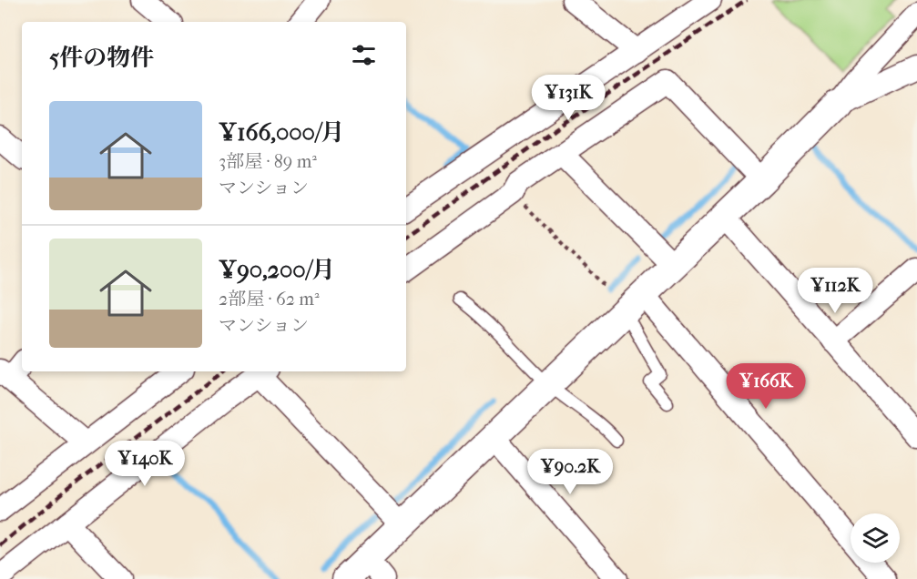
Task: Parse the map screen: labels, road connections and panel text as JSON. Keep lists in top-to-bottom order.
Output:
{
  "page": {
    "heading": "5件の物件",
    "price": [
      "¥131K",
      "¥112K",
      "¥166K",
      "¥140K",
      "¥90.2K"
    ],
    "list": [
      {
        "name": "¥166,000/月",
        "note": "3部屋 · 89 m² · マンション"
      },
      {
        "name": "¥90,200/月",
        "note": "2部屋 · 62 m² · マンション"
      }
    ]
  }
}
